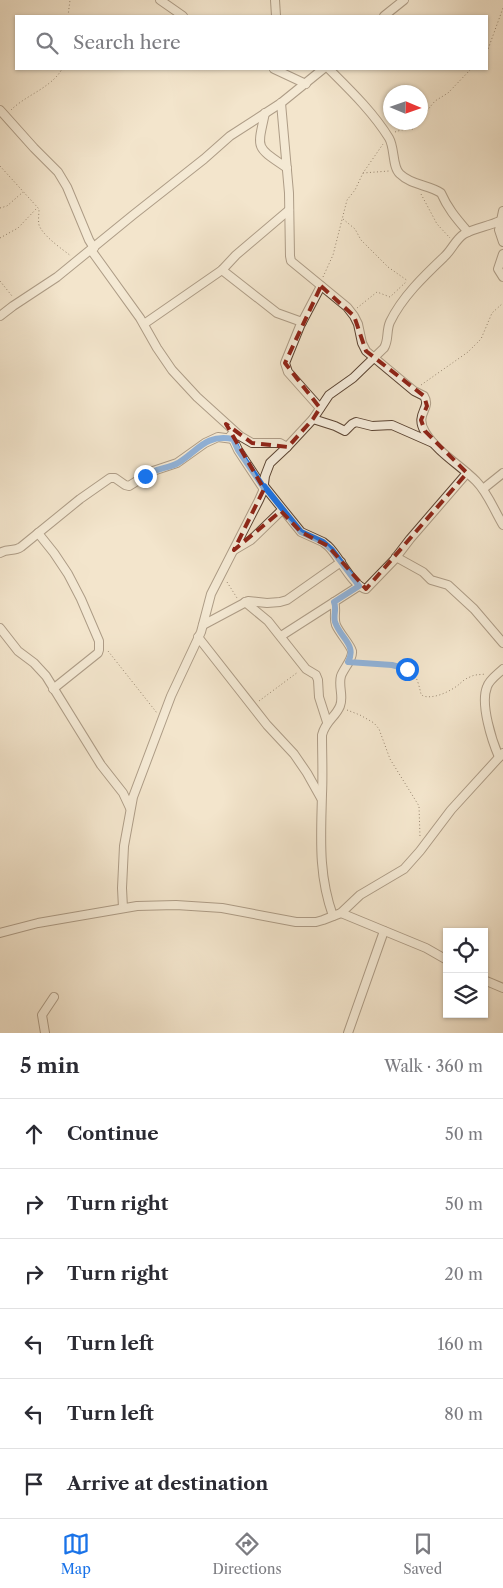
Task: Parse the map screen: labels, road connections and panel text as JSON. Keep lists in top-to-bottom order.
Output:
{
  "north": "right",
  "page": {
    "search": "Search here",
    "heading": ["5 min", "Walk · 360 m"],
    "list": [
      ["Continue", "50 m"],
      ["Turn right", "50 m"],
      ["Turn right", "20 m"],
      ["Turn left", "160 m"],
      ["Turn left", "80 m"],
      "Arrive at destination"
    ],
    "nav": ["Map", "Directions", "Saved"]
  }
}
